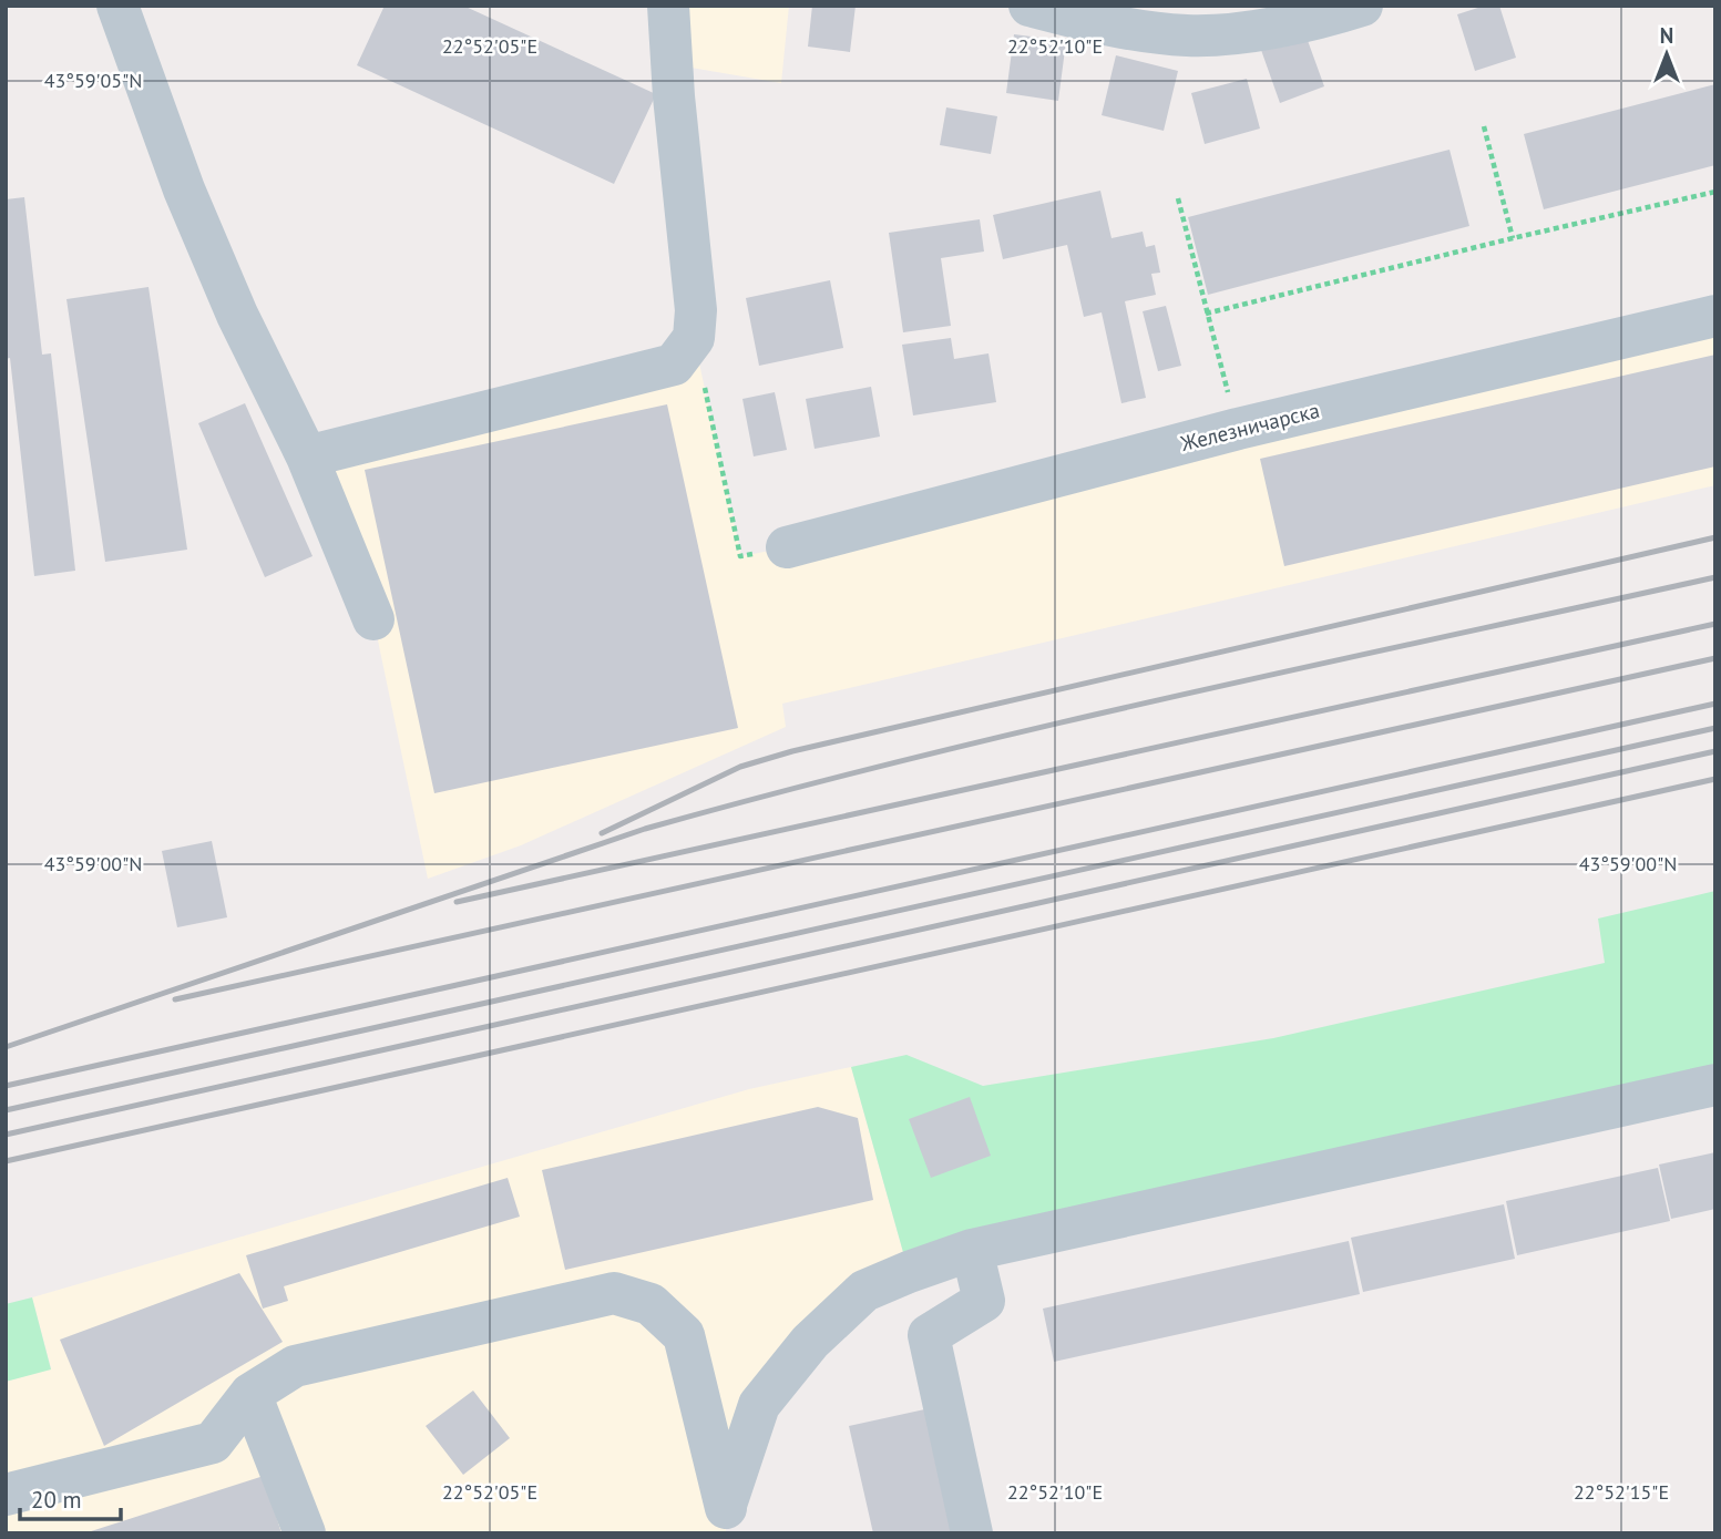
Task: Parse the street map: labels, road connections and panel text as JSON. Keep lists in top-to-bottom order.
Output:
{
  "streets": {
    "street": ["Железничарска"]
  },
  "scale_bar": "20 m",
  "north": "top",
  "coordinates": [
    "22°52'05\"E",
    "22°52'10\"E",
    "43°59'05\"N",
    "43°59'00\"N",
    "22°52'15\"E"
  ]
}
